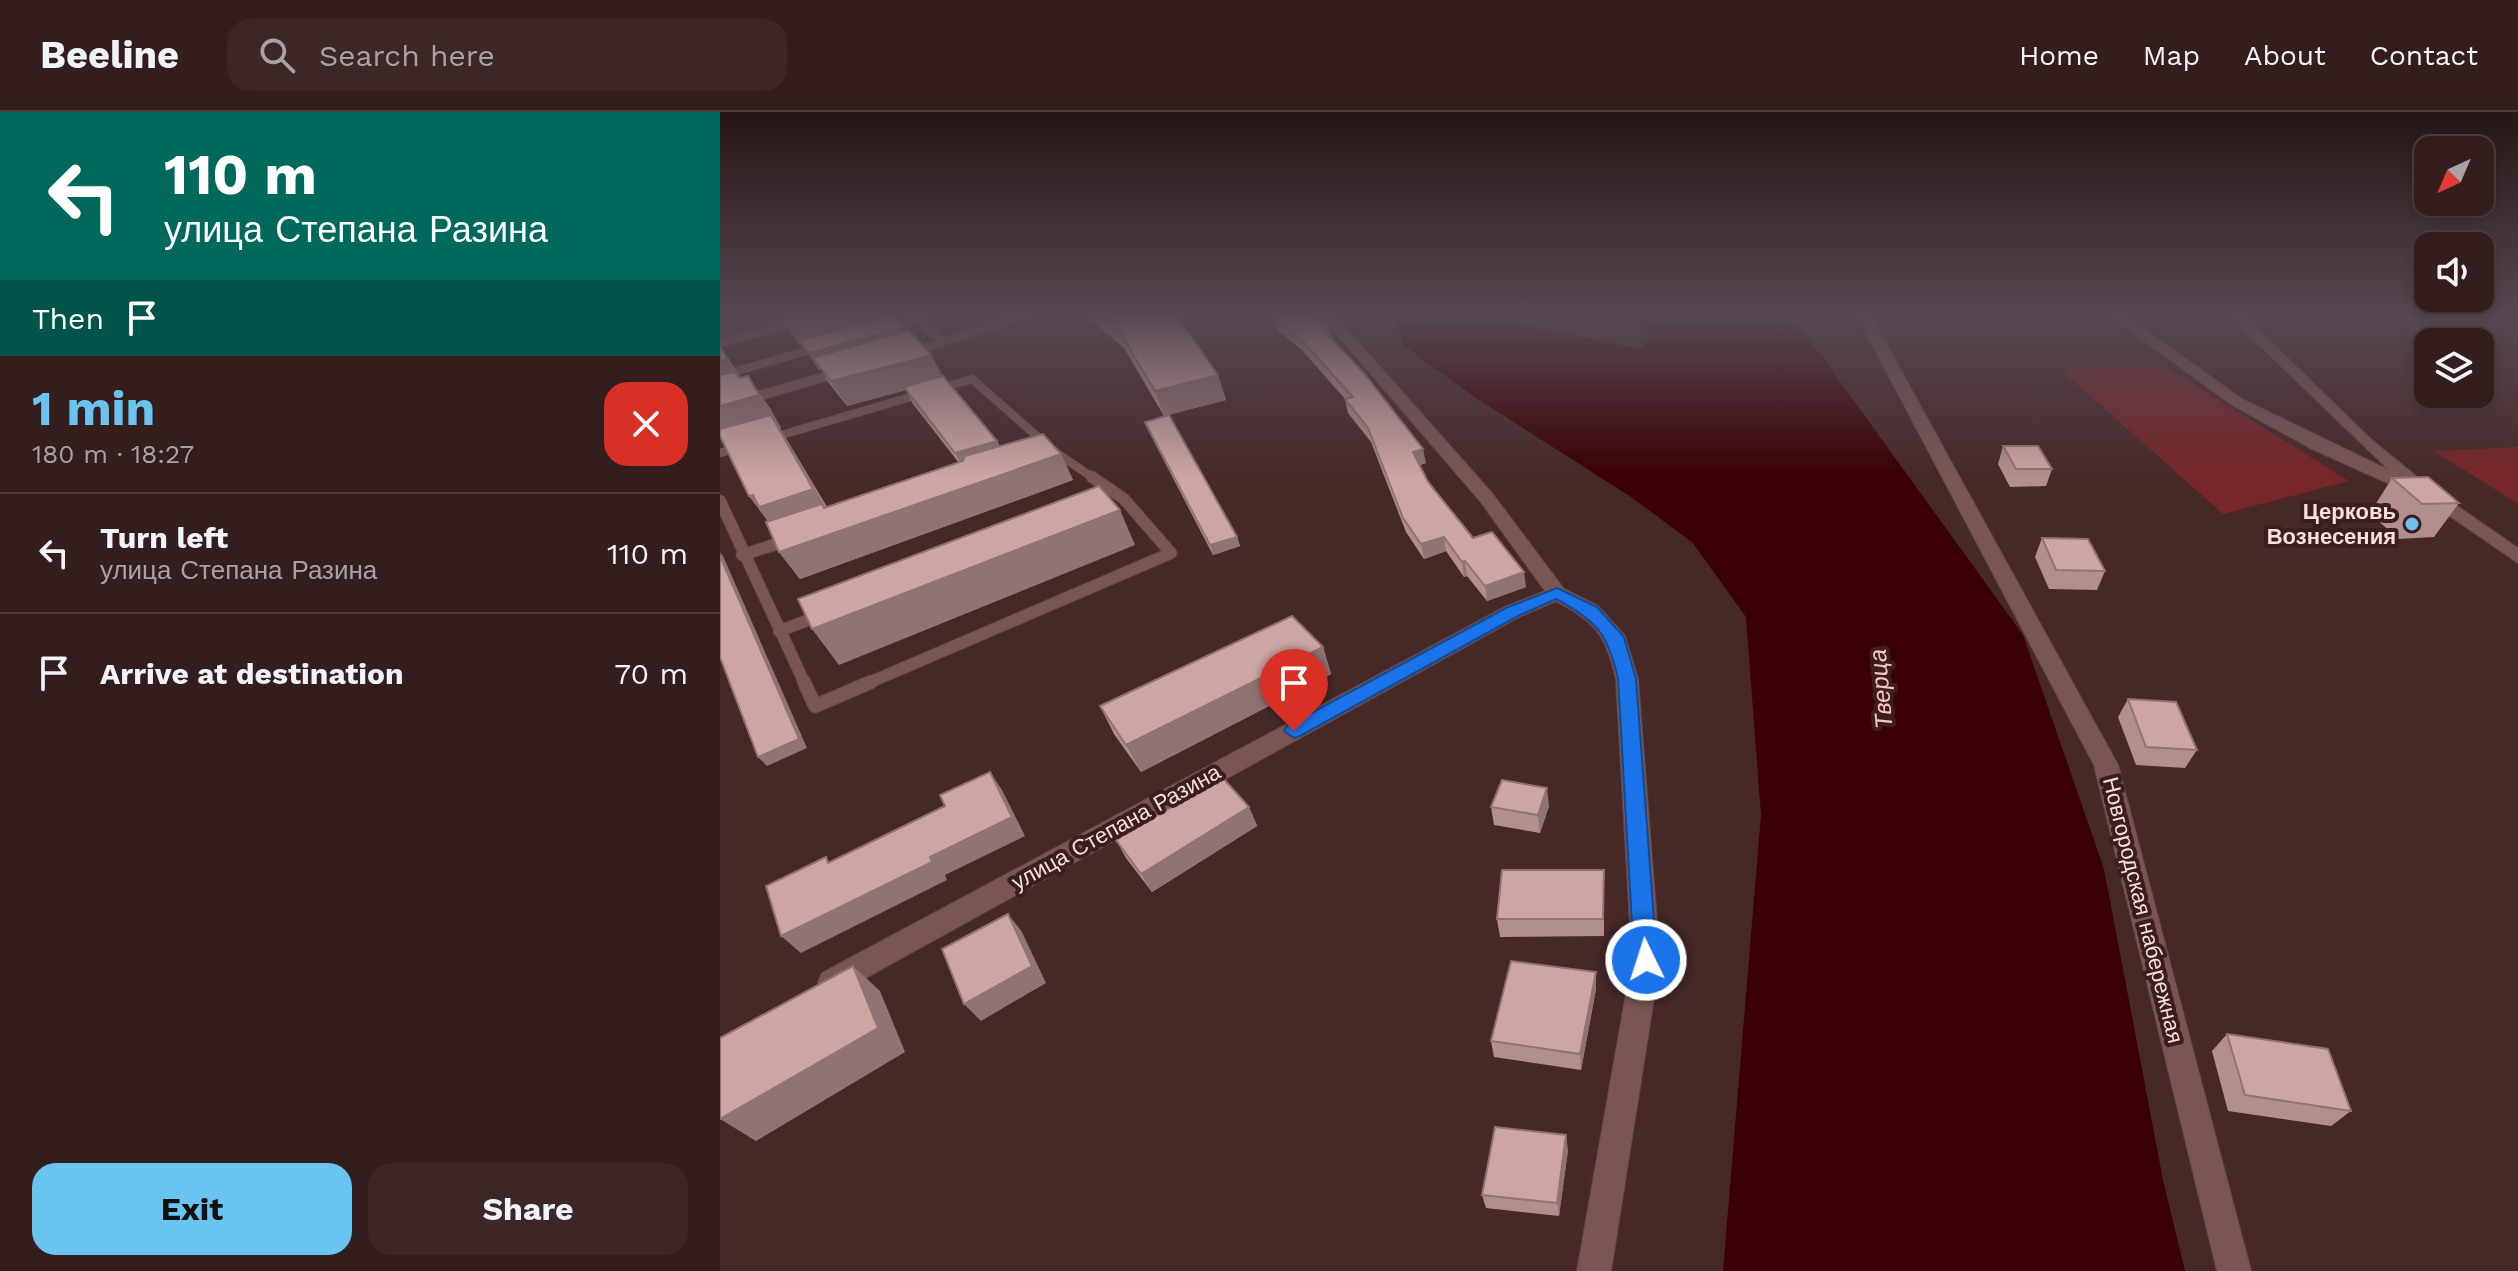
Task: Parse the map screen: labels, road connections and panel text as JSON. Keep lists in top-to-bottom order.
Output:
{
  "streets": {
    "street": ["улица Степана Разина", "Новгородская набережная"]
  },
  "water": ["Тверца"],
  "places": ["Церковь Вознесения"],
  "north": "bottom left",
  "page": {
    "header": "Beeline",
    "search": "Search here",
    "nav": [
      "Home",
      "Map",
      "About",
      "Contact"
    ],
    "turn": ["110 m", "улица Степана Разина"],
    "then": "Then",
    "heading": ["1 min", "180 m · 18:27"],
    "list": [
      {
        "name": "Turn left",
        "note": "улица Степана Разина",
        "value": "110 m"
      },
      {
        "name": "Arrive at destination",
        "value": "70 m"
      }
    ],
    "buttons": ["Exit", "Share"]
  }
}
